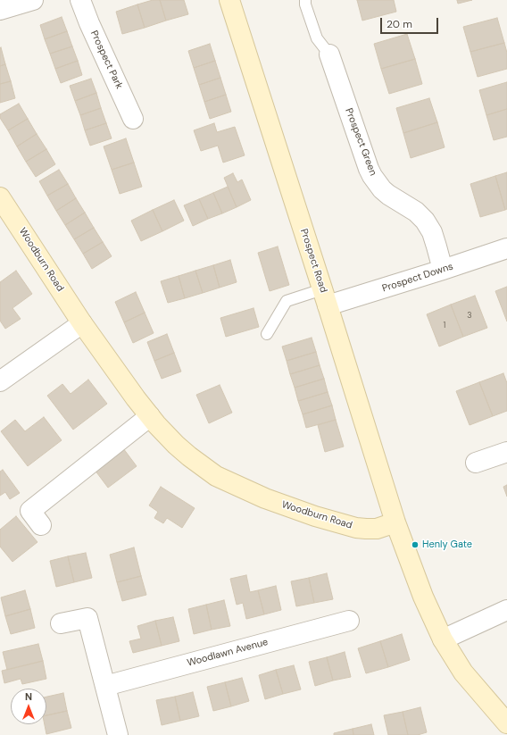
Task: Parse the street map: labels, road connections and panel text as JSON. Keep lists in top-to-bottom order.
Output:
{
  "streets": {
    "street": [
      "Prospect Park",
      "Prospect Green",
      "Woodburn Road",
      "Prospect Road",
      "Prospect Downs",
      "Woodlawn Avenue"
    ]
  },
  "crossings": [
    ["Prospect Green", "Prospect Downs"],
    ["Woodburn Road", "Prospect Road"],
    ["Prospect Road", "Prospect Downs"]
  ],
  "places": ["Henly Gate"],
  "house_numbers": ["3", "1"],
  "scale_bar": "20 m",
  "north": "top"
}
